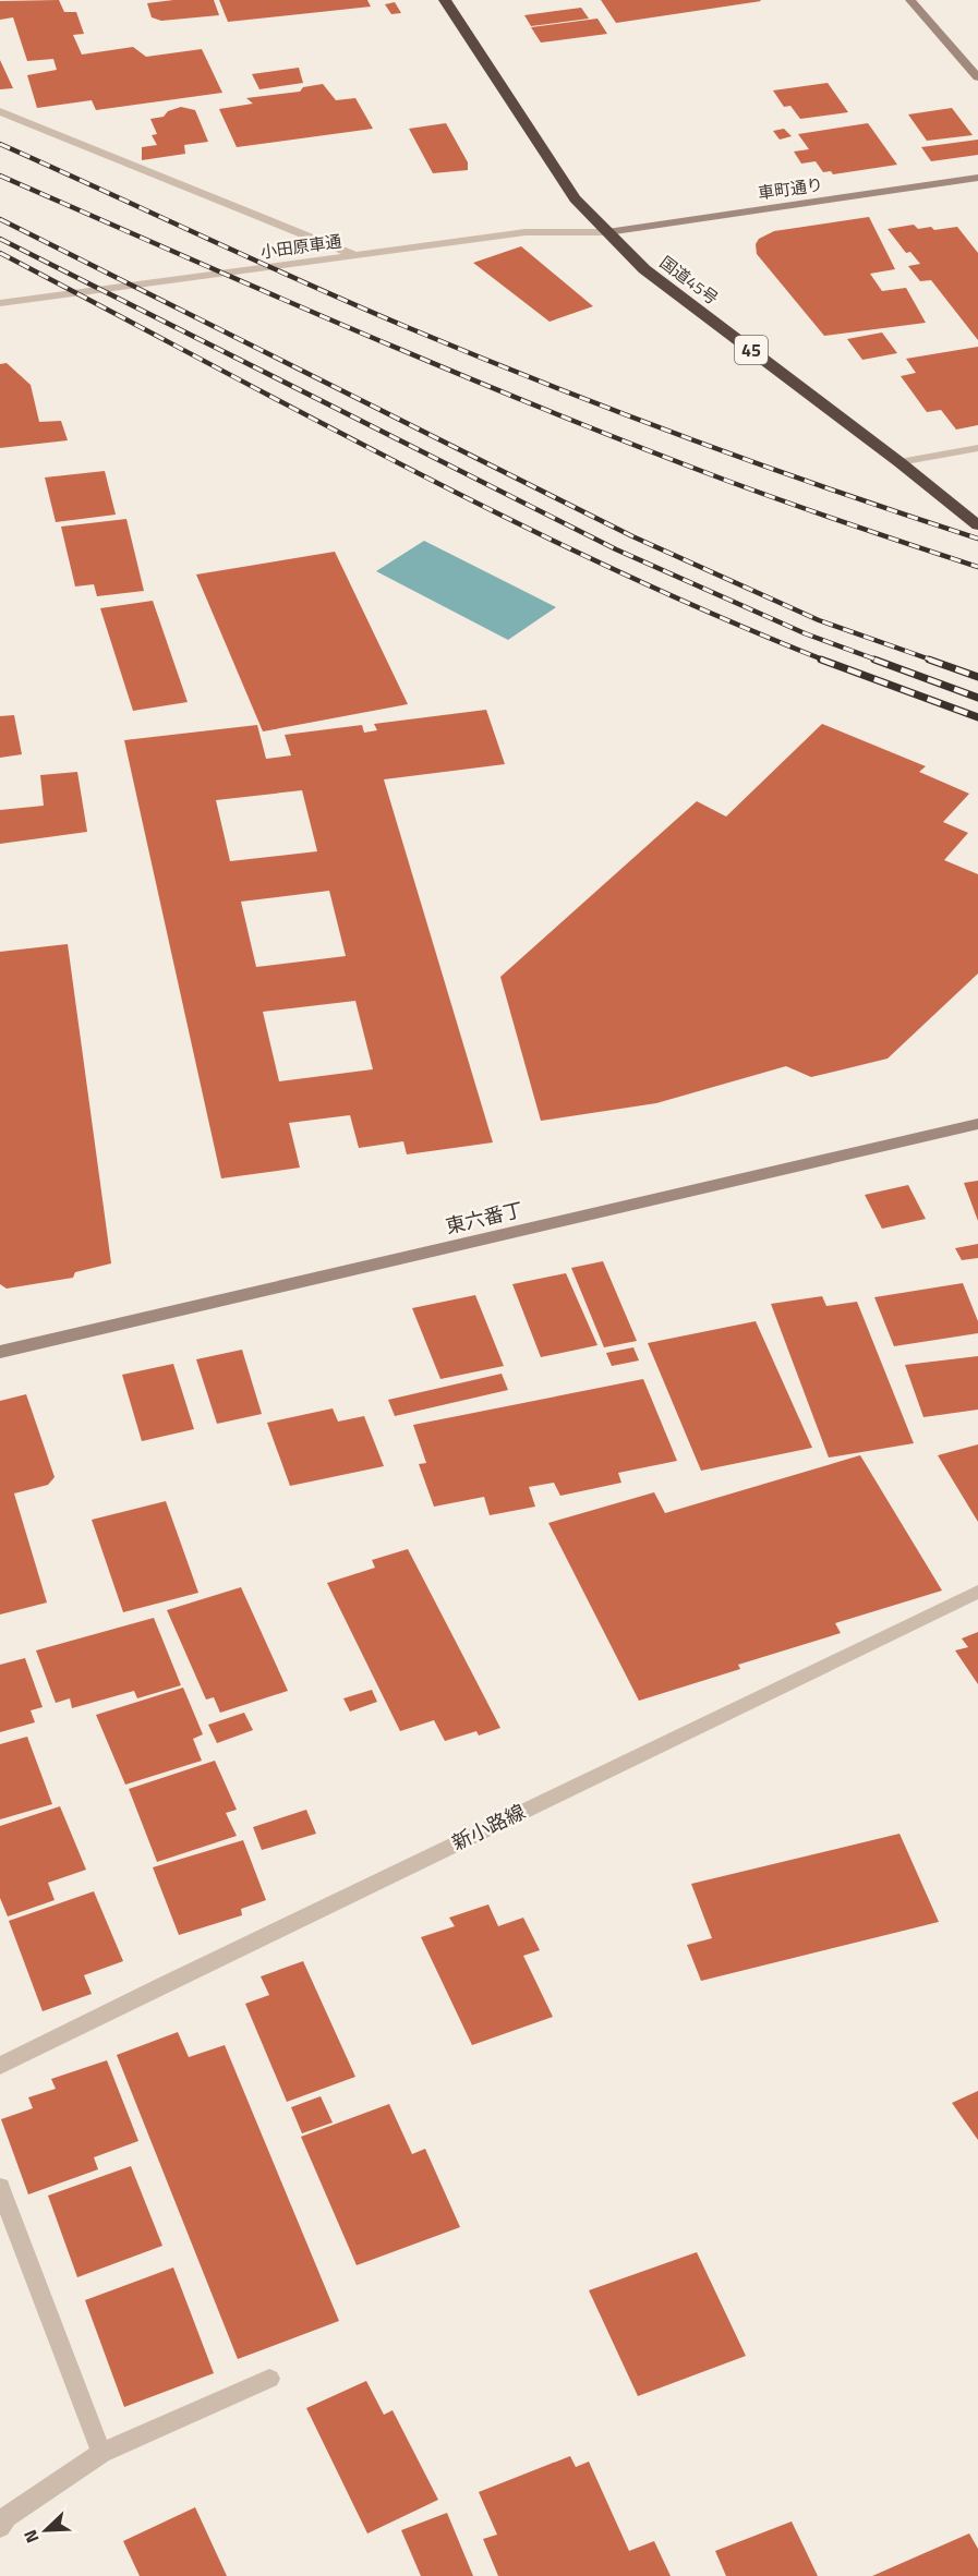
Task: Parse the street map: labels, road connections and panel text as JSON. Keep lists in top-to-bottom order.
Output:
{
  "streets": {
    "highway": ["国道45号", "45"],
    "street": [
      "車町通り",
      "小田原車通",
      "東六番丁",
      "新小路線"
    ]
  },
  "crossings": [
    ["車町通り", "小田原車通"],
    ["車町通り", "国道45号"],
    ["小田原車通", "国道45号"]
  ],
  "north": "bottom left"
}
